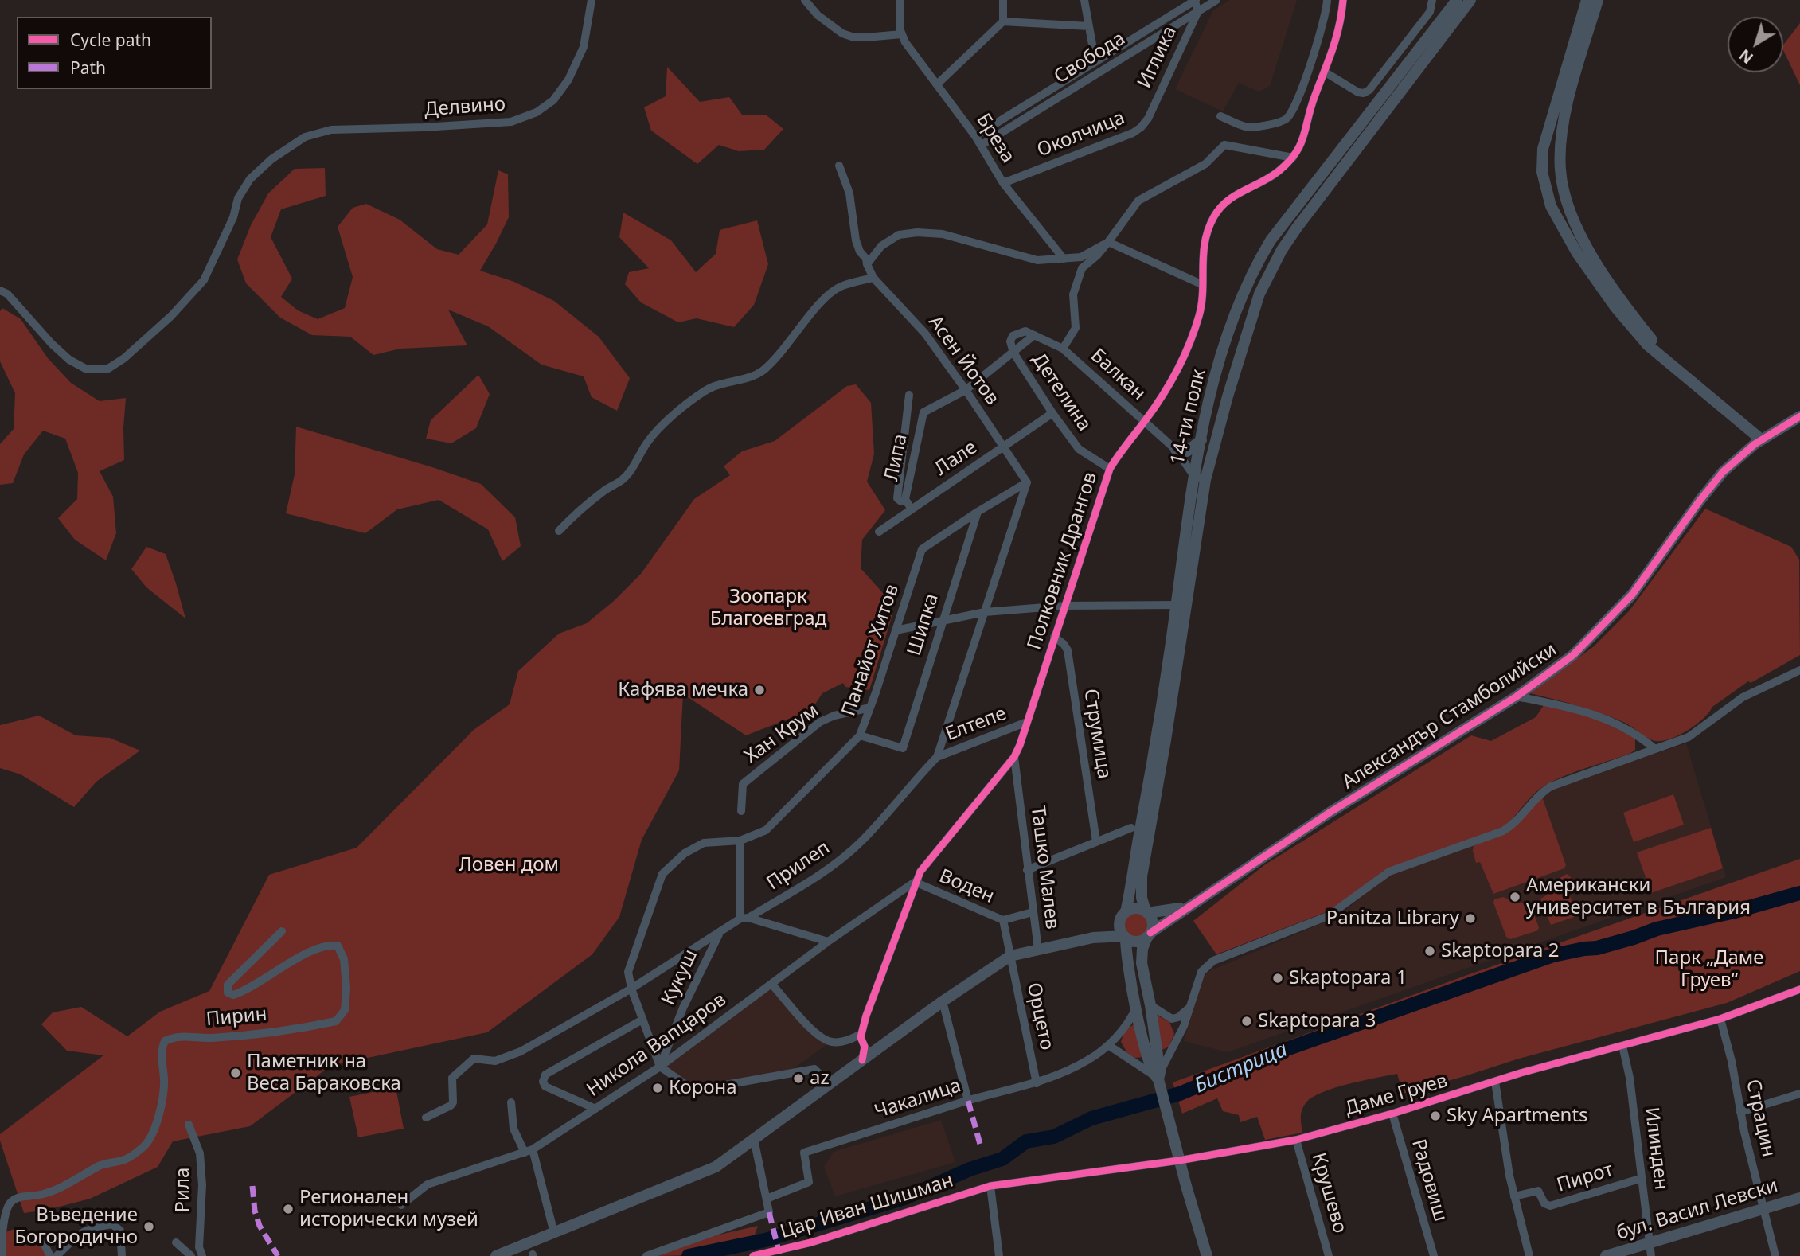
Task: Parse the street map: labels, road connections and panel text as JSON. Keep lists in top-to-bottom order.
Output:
{
  "streets": {
    "street": [
      "Иглика",
      "Свобода",
      "Делвино",
      "Околчица",
      "Бреза",
      "Асен Йотов",
      "Балкан",
      "Детелина",
      "14-ти полк",
      "Липа",
      "Лале",
      "Полковник Дрангов",
      "Шипка",
      "Панайот Хитов",
      "Александър Стамболийски",
      "Елтепе",
      "Хан Крум",
      "Струмица",
      "Прилеп",
      "Ташко Малев",
      "Воден",
      "Кукуш",
      "Орцето",
      "Пирин",
      "Никола Вапцаров",
      "Даме Груев",
      "Чакалица",
      "Страцин",
      "Илинден",
      "Пирот",
      "Радовиш",
      "Рила",
      "Крушево",
      "Цар Иван Шишман",
      "бул. Васил Левски"
    ]
  },
  "crossings": [
    ["Иглика", "Свобода"],
    ["Иглика", "Околчица"],
    ["Свобода", "Бреза"],
    ["Околчица", "Бреза"],
    ["Асен Йотов", "Липа"],
    ["Асен Йотов", "Лале"],
    ["Асен Йотов", "Панайот Хитов"],
    ["Асен Йотов", "Прилеп"],
    ["Балкан", "14-ти полк"],
    ["Балкан", "Полковник Дрангов"],
    ["Детелина", "Лале"],
    ["Детелина", "Полковник Дрангов"],
    ["14-ти полк", "Александър Стамболийски"],
    ["Липа", "Лале"],
    ["Полковник Дрангов", "Елтепе"],
    ["Полковник Дрангов", "Струмица"],
    ["Полковник Дрангов", "Ташко Малев"],
    ["Полковник Дрангов", "Воден"],
    ["Полковник Дрангов", "Никола Вапцаров"],
    ["Шипка", "Панайот Хитов"],
    ["Панайот Хитов", "Хан Крум"],
    ["Панайот Хитов", "Прилеп"],
    ["Панайот Хитов", "Кукуш"],
    ["Панайот Хитов", "Никола Вапцаров"],
    ["Елтепе", "Прилеп"],
    ["Прилеп", "Кукуш"],
    ["Воден", "Орцето"],
    ["Воден", "Никола Вапцаров"],
    ["Кукуш", "Никола Вапцаров"],
    ["Орцето", "Чакалица"],
    ["Даме Груев", "Страцин"],
    ["Даме Груев", "Илинден"],
    ["Даме Груев", "Радовиш"],
    ["Даме Груев", "Крушево"],
    ["Даме Груев", "Цар Иван Шишман"],
    ["Страцин", "бул. Васил Левски"],
    ["Илинден", "Пирот"],
    ["Илинден", "бул. Васил Левски"]
  ],
  "water": ["Бистрица"],
  "parks": ["Зоопарк Благоевград", "Ловен дом", "Парк „Даме Груев“"],
  "places": [
    "Кафява мечка",
    "Американски университет в България",
    "Panitza Library",
    "Skaptopara 2",
    "Skaptopara 1",
    "Skaptopara 3",
    "Паметник на Веса Бараковска",
    "az",
    "Корона",
    "Sky Apartments",
    "Регионален исторически музей",
    "Въведение Богородично"
  ],
  "legend": ["Cycle path", "Path"],
  "north": "bottom left"
}
